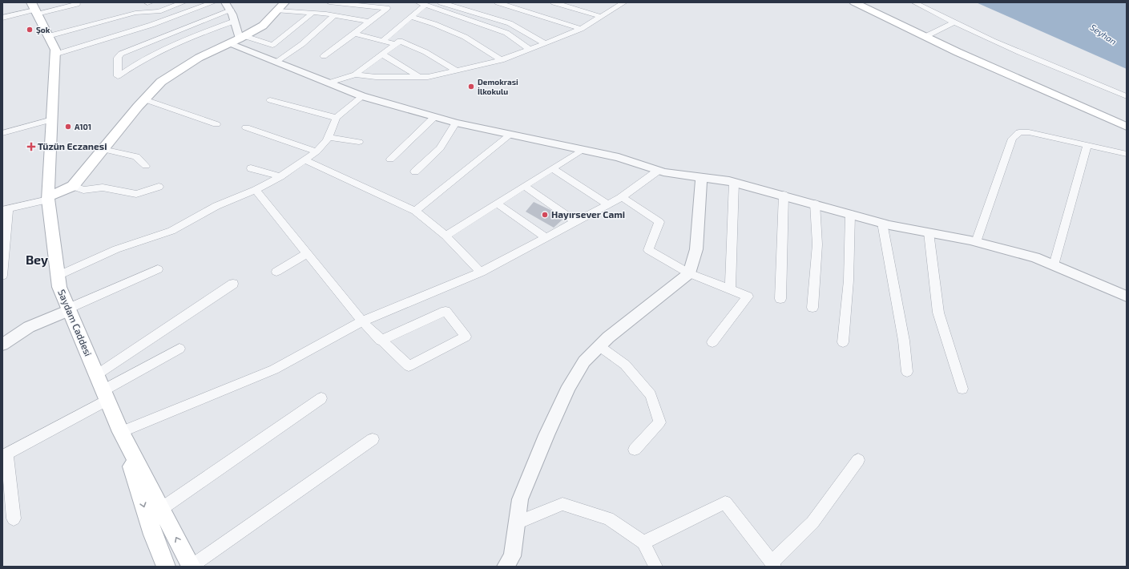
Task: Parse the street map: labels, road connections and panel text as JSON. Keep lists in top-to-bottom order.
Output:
{
  "streets": {
    "main road": ["Saydam Caddesi"]
  },
  "districts": ["Bey"],
  "water": ["Seyhan"],
  "places": {
    "other": [
      "Şok",
      "Demokrasi İlkokulu",
      "A101",
      "Hayırsever Cami"
    ],
    "health": ["Tüzün Eczanesi"]
  }
}
